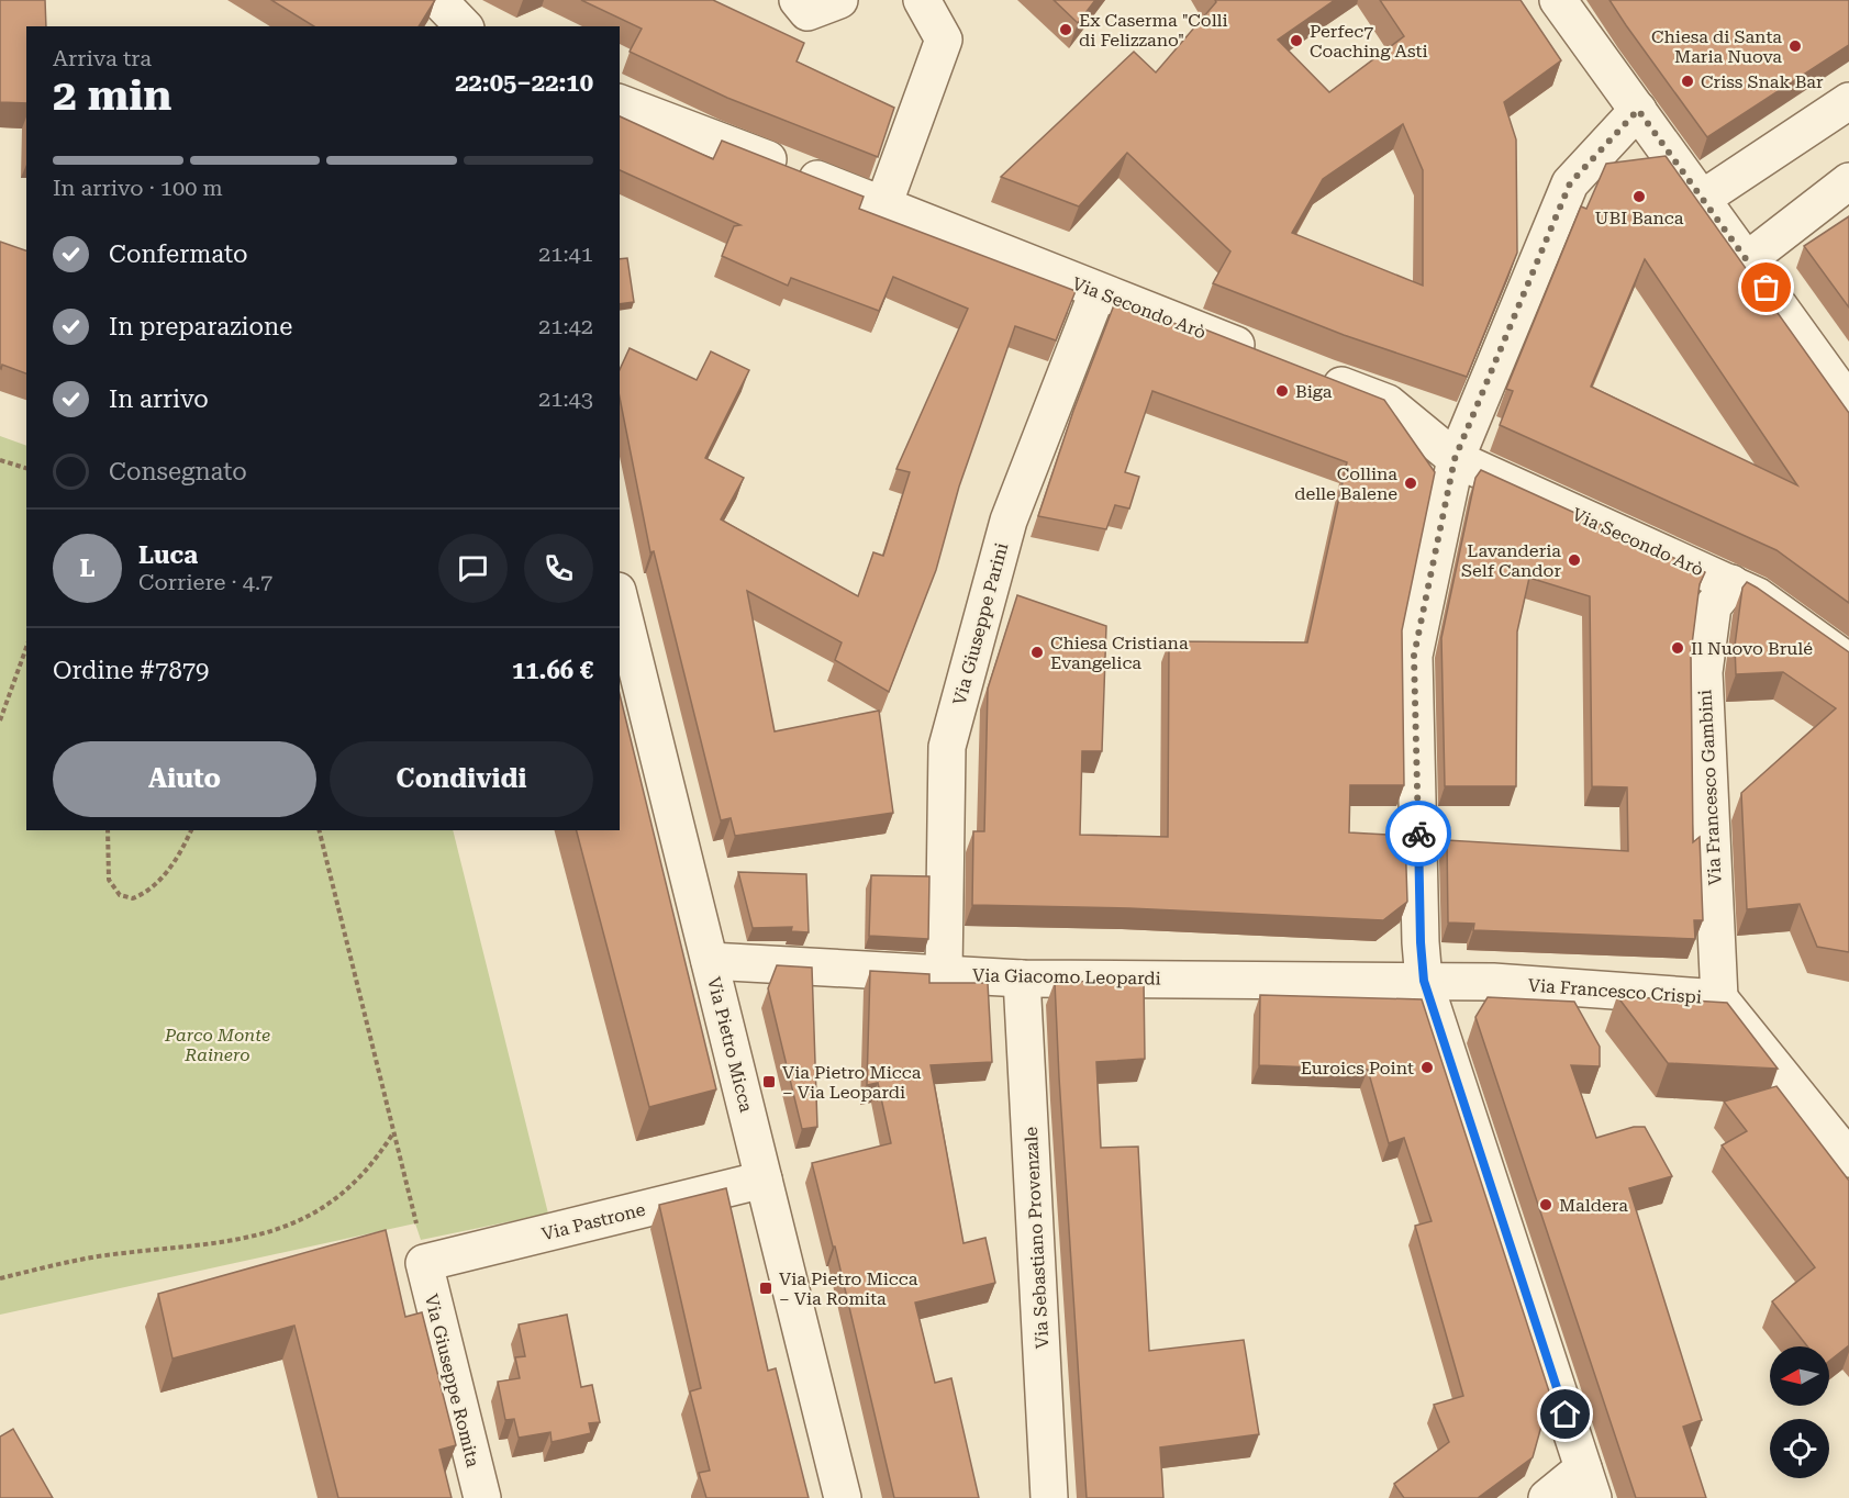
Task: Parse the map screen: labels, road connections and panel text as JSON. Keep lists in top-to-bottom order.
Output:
{
  "streets": {
    "street": [
      "Via Secondo Arò",
      "Via Giuseppe Parini",
      "Via Francesco Gambini",
      "Via Giacomo Leopardi",
      "Via Francesco Crispi",
      "Via Pietro Micca",
      "Via Pastrone",
      "Via Sebastiano Provenzale",
      "Via Giuseppe Romita"
    ]
  },
  "crossings": [
    ["Via Secondo Arò", "Via Giuseppe Parini"],
    ["Via Secondo Arò", "Via Francesco Gambini"],
    ["Via Giuseppe Parini", "Via Giacomo Leopardi"],
    ["Via Francesco Gambini", "Via Francesco Crispi"],
    ["Via Giacomo Leopardi", "Via Francesco Crispi"],
    ["Via Giacomo Leopardi", "Via Pietro Micca"],
    ["Via Giacomo Leopardi", "Via Sebastiano Provenzale"],
    ["Via Pietro Micca", "Via Pastrone"],
    ["Via Pastrone", "Via Giuseppe Romita"]
  ],
  "parks": ["Parco Monte Rainero"],
  "places": {
    "other": [
      "Ex Caserma \"Colli di Felizzano\"",
      "Perfec7 Coaching Asti",
      "Chiesa di Santa Maria Nuova",
      "Criss Snak Bar",
      "UBI Banca",
      "Biga",
      "Collina delle Balene",
      "Lavanderia Self Candor",
      "Il Nuovo Brulé",
      "Chiesa Cristiana Evangelica",
      "Euroics Point",
      "Maldera"
    ],
    "transit": ["Via Pietro Micca – Via Leopardi", "Via Pietro Micca – Via Romita"]
  },
  "north": "left",
  "page": {
    "heading": ["2 min", "Arriva tra", "22:05–22:10"],
    "panel": [
      "Luca",
      "Corriere · 4.7",
      "Ordine #7879",
      "11.66 €"
    ],
    "bar": "In arrivo · 100 m",
    "list": [
      ["Confermato", "21:41"],
      ["In preparazione", "21:42"],
      ["In arrivo", "21:43"],
      "Consegnato"
    ],
    "round": "L",
    "buttons": ["Aiuto", "Condividi"]
  }
}
